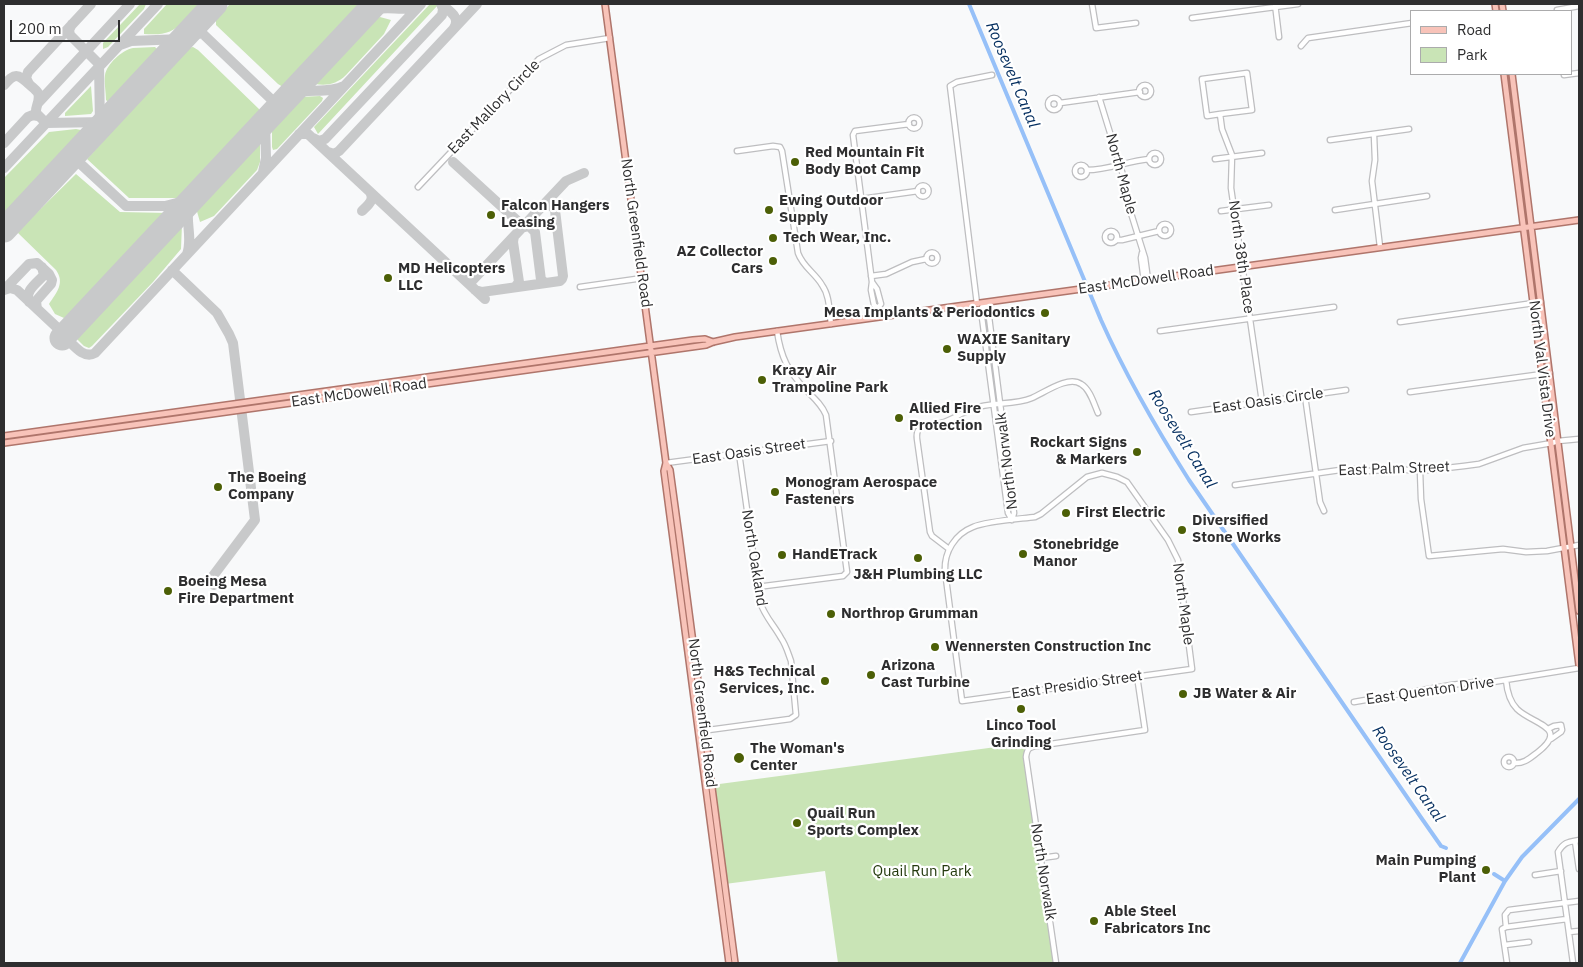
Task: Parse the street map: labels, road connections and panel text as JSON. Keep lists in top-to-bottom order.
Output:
{
  "streets": {
    "main road": ["North Greenfield Road", "East McDowell Road", "North Val Vista Drive"],
    "street": [
      "East Mallory Circle",
      "North Maple",
      "North 38th Place",
      "East Oasis Circle",
      "East Oasis Street",
      "North Norwalk",
      "East Palm Street",
      "North Oakland",
      "East Presidio Street",
      "East Quenton Drive"
    ]
  },
  "crossings": [
    ["East Mallory Circle", "North Greenfield Road"],
    ["North Maple", "East McDowell Road"],
    ["North Maple", "North Norwalk"],
    ["North Maple", "East Presidio Street"],
    ["North Greenfield Road", "East McDowell Road"],
    ["North Greenfield Road", "East Oasis Street"],
    ["North Greenfield Road", "North Oakland"],
    ["North 38th Place", "East McDowell Road"],
    ["North 38th Place", "East Oasis Circle"],
    ["East McDowell Road", "North Val Vista Drive"],
    ["East McDowell Road", "North Norwalk"],
    ["North Val Vista Drive", "East Palm Street"],
    ["North Val Vista Drive", "East Quenton Drive"],
    ["East Oasis Street", "North Oakland"],
    ["North Norwalk", "East Presidio Street"]
  ],
  "water": ["Roosevelt Canal"],
  "parks": ["Quail Run Park"],
  "places": [
    "Red Mountain Fit Body Boot Camp",
    "Ewing Outdoor Supply",
    "Falcon Hangers Leasing",
    "Tech Wear, Inc.",
    "AZ Collector Cars",
    "MD Helicopters LLC",
    "Mesa Implants & Periodontics",
    "WAXIE Sanitary Supply",
    "Krazy Air Trampoline Park",
    "Allied Fire Protection",
    "Rockart Signs & Markers",
    "The Boeing Company",
    "Monogram Aerospace Fasteners",
    "First Electric",
    "Diversified Stone Works",
    "Stonebridge Manor",
    "HandETrack",
    "J&H Plumbing LLC",
    "Boeing Mesa Fire Department",
    "Northrop Grumman",
    "Wennersten Construction Inc",
    "Arizona Cast Turbine",
    "H&S Technical Services, Inc.",
    "JB Water & Air",
    "Linco Tool Grinding",
    "The Woman's Center",
    "Quail Run Sports Complex",
    "Main Pumping Plant",
    "Able Steel Fabricators Inc"
  ],
  "legend": ["Road", "Park"],
  "scale_bar": "200 m"
}
